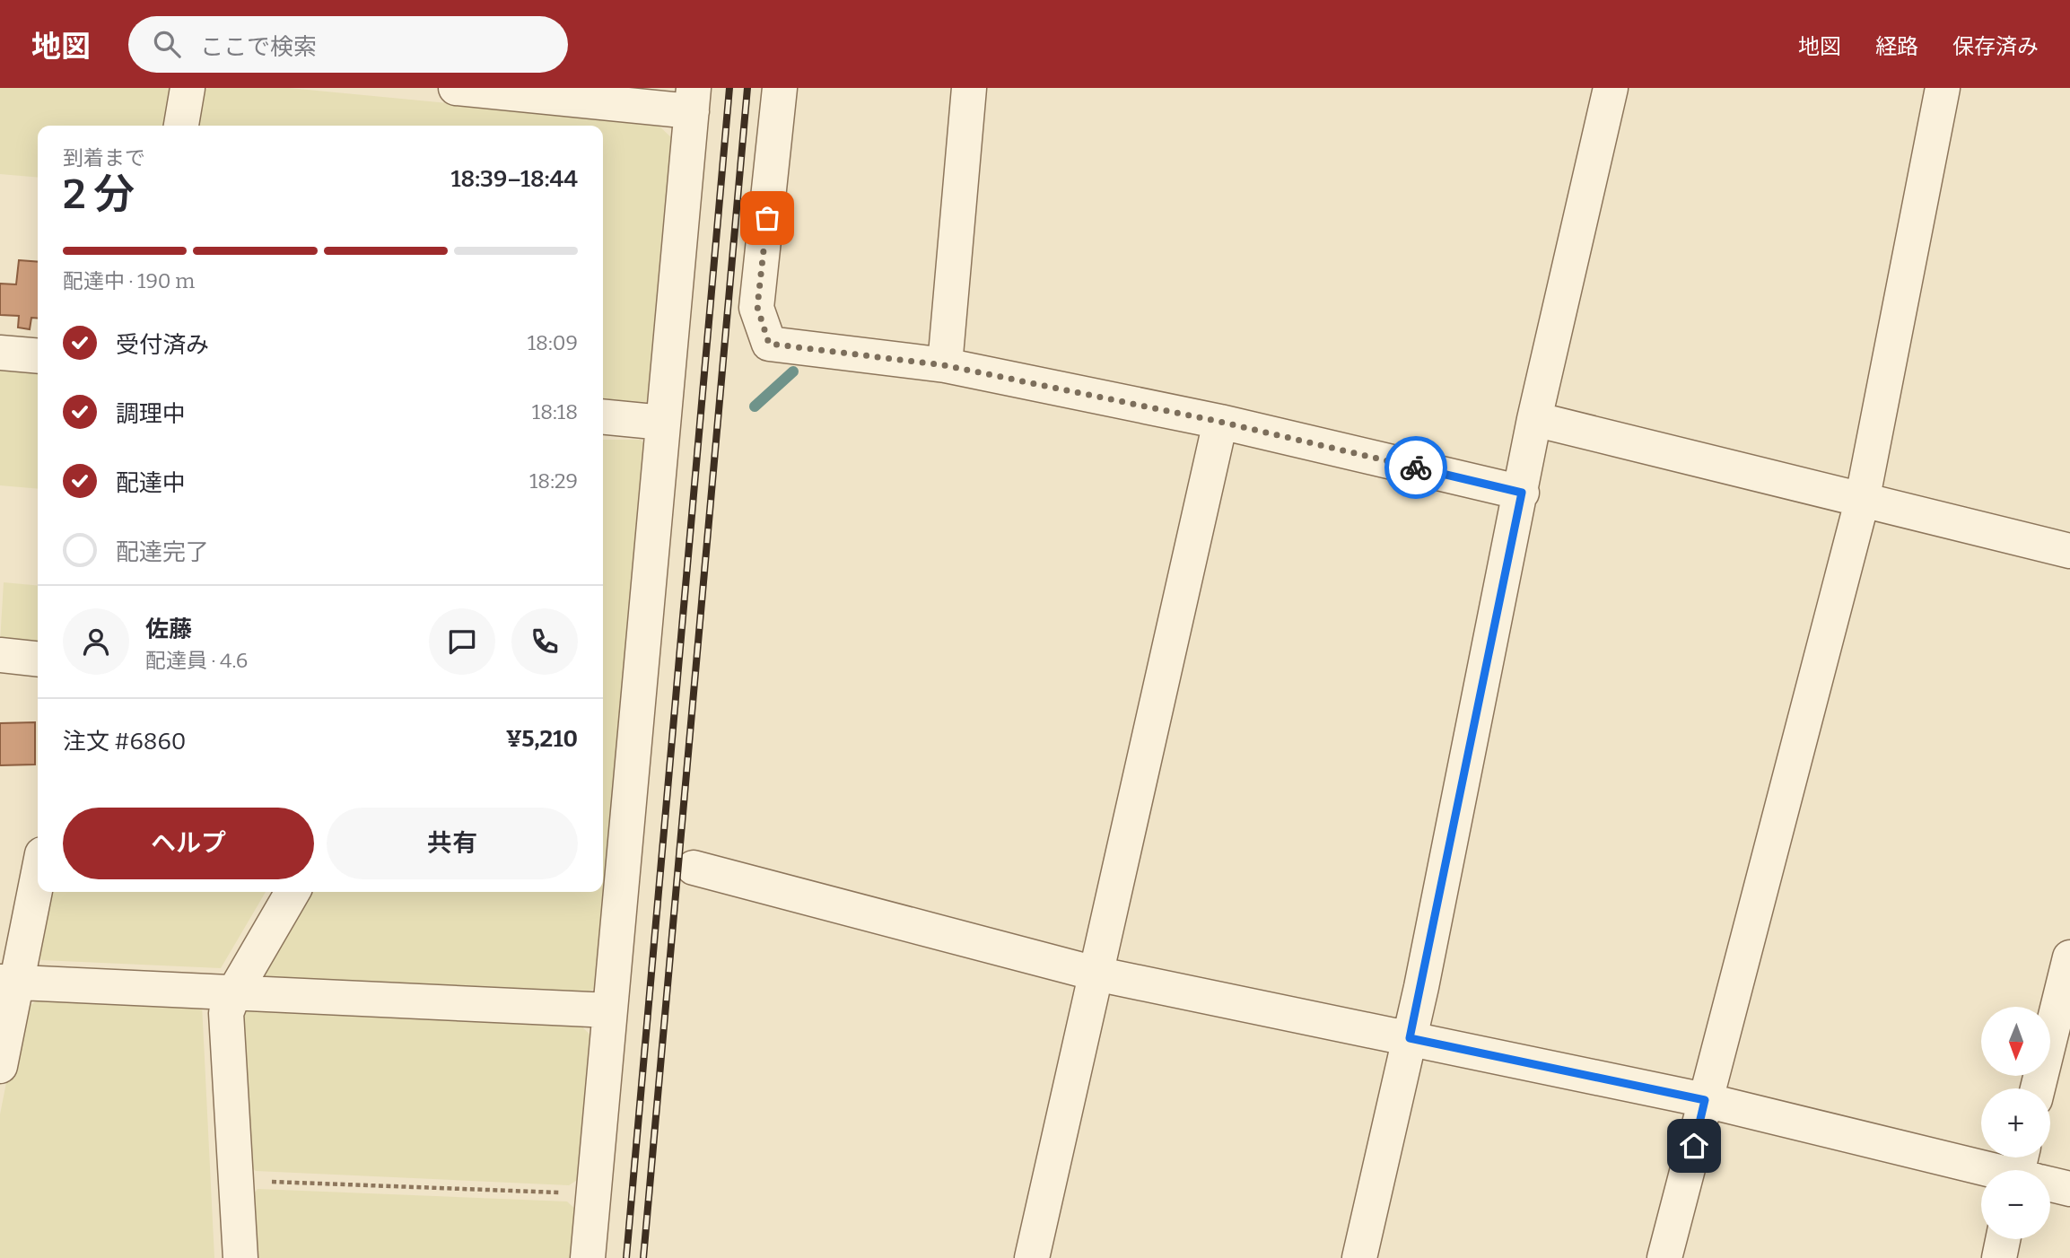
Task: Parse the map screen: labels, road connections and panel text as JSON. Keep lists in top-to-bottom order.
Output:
{
  "north": "bottom",
  "page": {
    "header": "地図",
    "search": "ここで検索",
    "nav": ["地図", "経路", "保存済み"],
    "heading": ["2 分", "到着まで", "18:39–18:44"],
    "panel": [
      "佐藤",
      "配達員 · 4.6",
      "注文 #6860",
      "¥5,210"
    ],
    "bar": "配達中 · 190 m",
    "list": [
      ["受付済み", "18:09"],
      ["調理中", "18:18"],
      ["配達中", "18:29"],
      "配達完了"
    ],
    "buttons": ["ヘルプ", "共有"],
    "map_buttons": ["+", "−"]
  }
}
